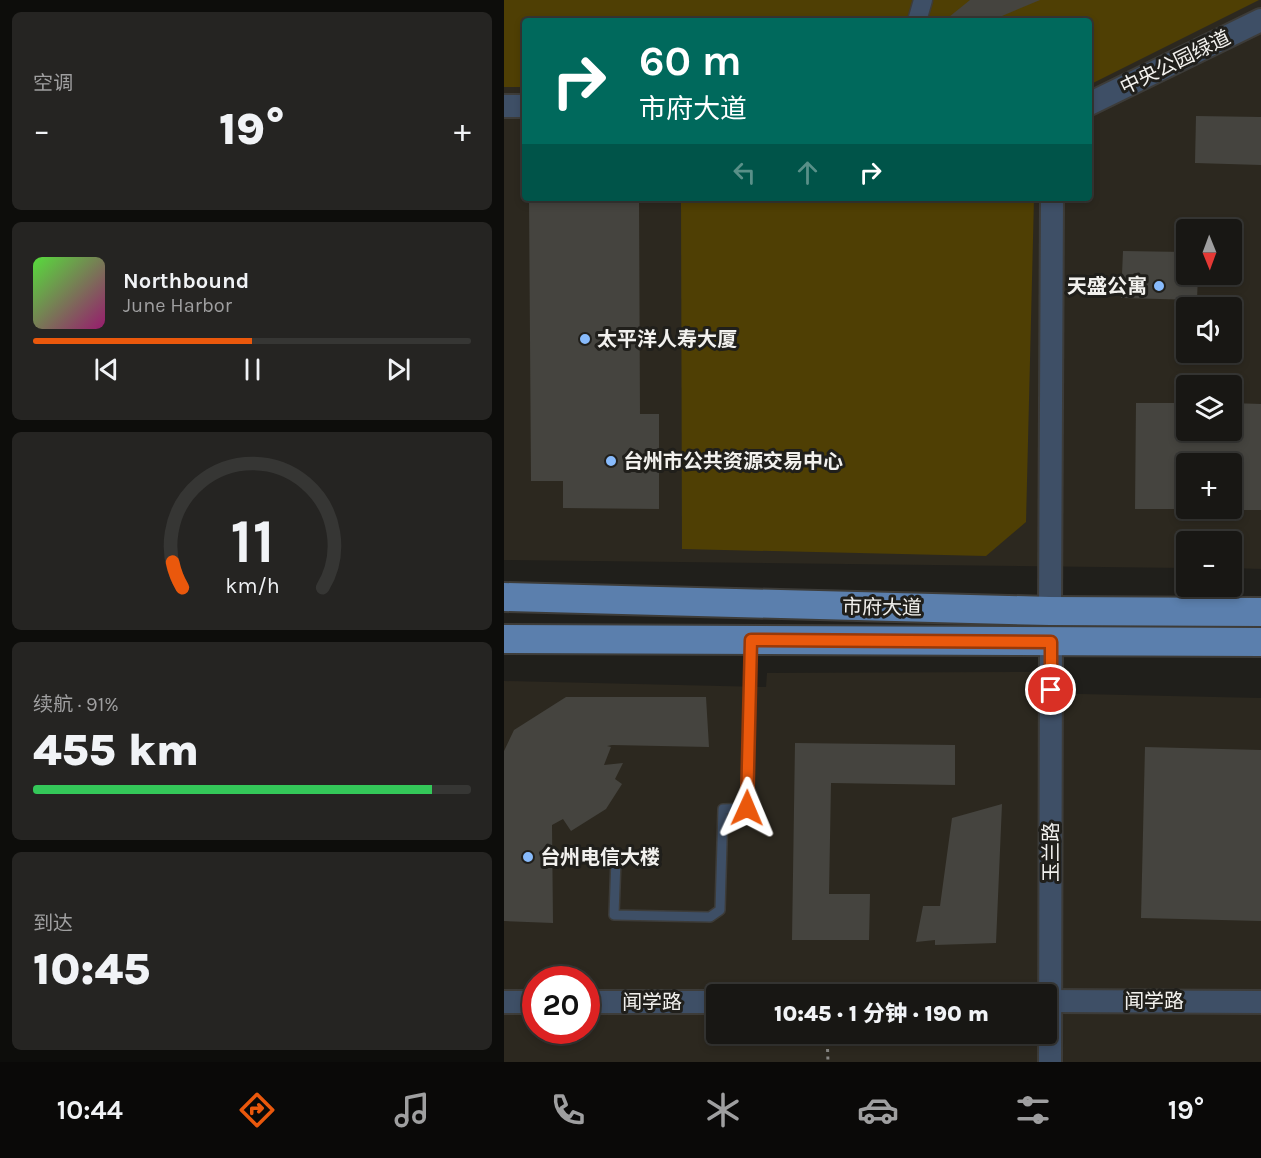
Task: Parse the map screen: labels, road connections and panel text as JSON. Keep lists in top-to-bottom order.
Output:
{
  "streets": {
    "main road": ["市府大道"],
    "street": ["中央公园绿道", "玉兰路", "闻学路"]
  },
  "crossings": [
    ["市府大道", "玉兰路"]
  ],
  "places": [
    "天盛公寓",
    "太平洋人寿大厦",
    "台州市公共资源交易中心",
    "台州电信大楼"
  ],
  "north": "bottom",
  "page": {
    "tile": [
      "空调",
      ["续航 · 91%", "455 km"],
      ["到达", "10:45"]
    ],
    "turn": ["60 m", "市府大道"],
    "heat": ["−", "19°", "+"],
    "map_buttons": ["+", "−"],
    "song": ["Northbound", "June Harbor"],
    "limit": "20",
    "trip": "10:45 · 1 分钟 · 190 m",
    "tabs": ["10:44", "19°"],
    "gauge": ["11", "km/h"]
  }
}
